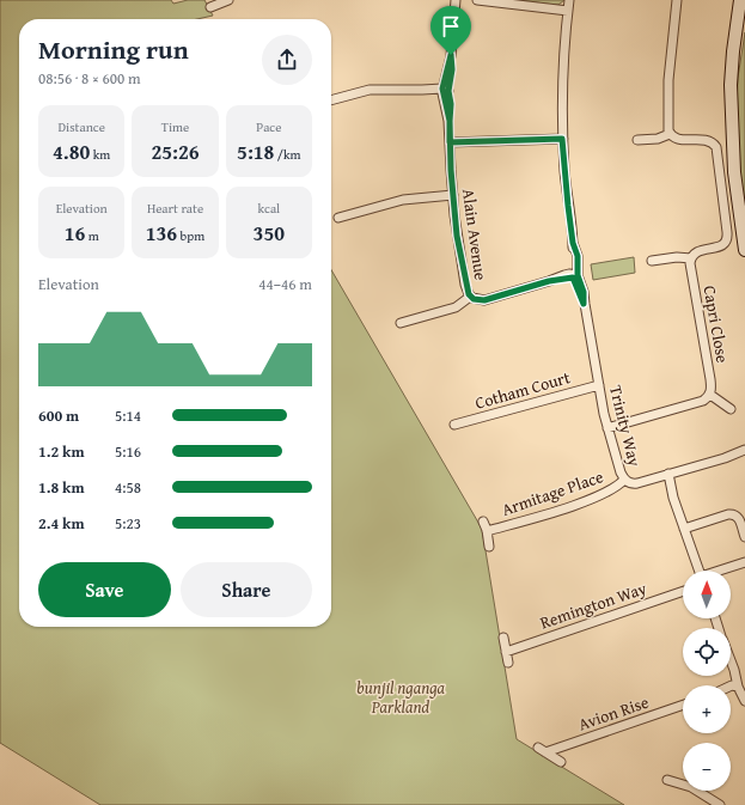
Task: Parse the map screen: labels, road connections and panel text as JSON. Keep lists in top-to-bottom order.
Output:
{
  "streets": {
    "street": [
      "Alain Avenue",
      "Capri Close",
      "Cotham Court",
      "Trinity Way",
      "Armitage Place",
      "Remington Way",
      "Avion Rise"
    ]
  },
  "crossings": [
    ["Alain Avenue", "Trinity Way"],
    ["Cotham Court", "Trinity Way"],
    ["Trinity Way", "Armitage Place"]
  ],
  "parks": ["bunjil nganga Parkland"],
  "north": "top",
  "page": {
    "heading": ["Morning run", "08:56 · 8 × 600 m"],
    "stats": [
      ["Distance", "4.80 km"],
      ["Time", "25:26"],
      ["Pace", "5:18 /km"],
      ["Elevation", "16 m"],
      ["Heart rate", "136 bpm"],
      ["kcal", "350"]
    ],
    "chart": ["Elevation", "44–46 m"],
    "list": [
      {
        "name": "600 m",
        "note": "5:14"
      },
      {
        "name": "1.2 km",
        "note": "5:16"
      },
      {
        "name": "1.8 km",
        "note": "4:58"
      },
      {
        "name": "2.4 km",
        "note": "5:23"
      }
    ],
    "buttons": ["Save", "Share"],
    "map_buttons": ["+", "−"]
  }
}
